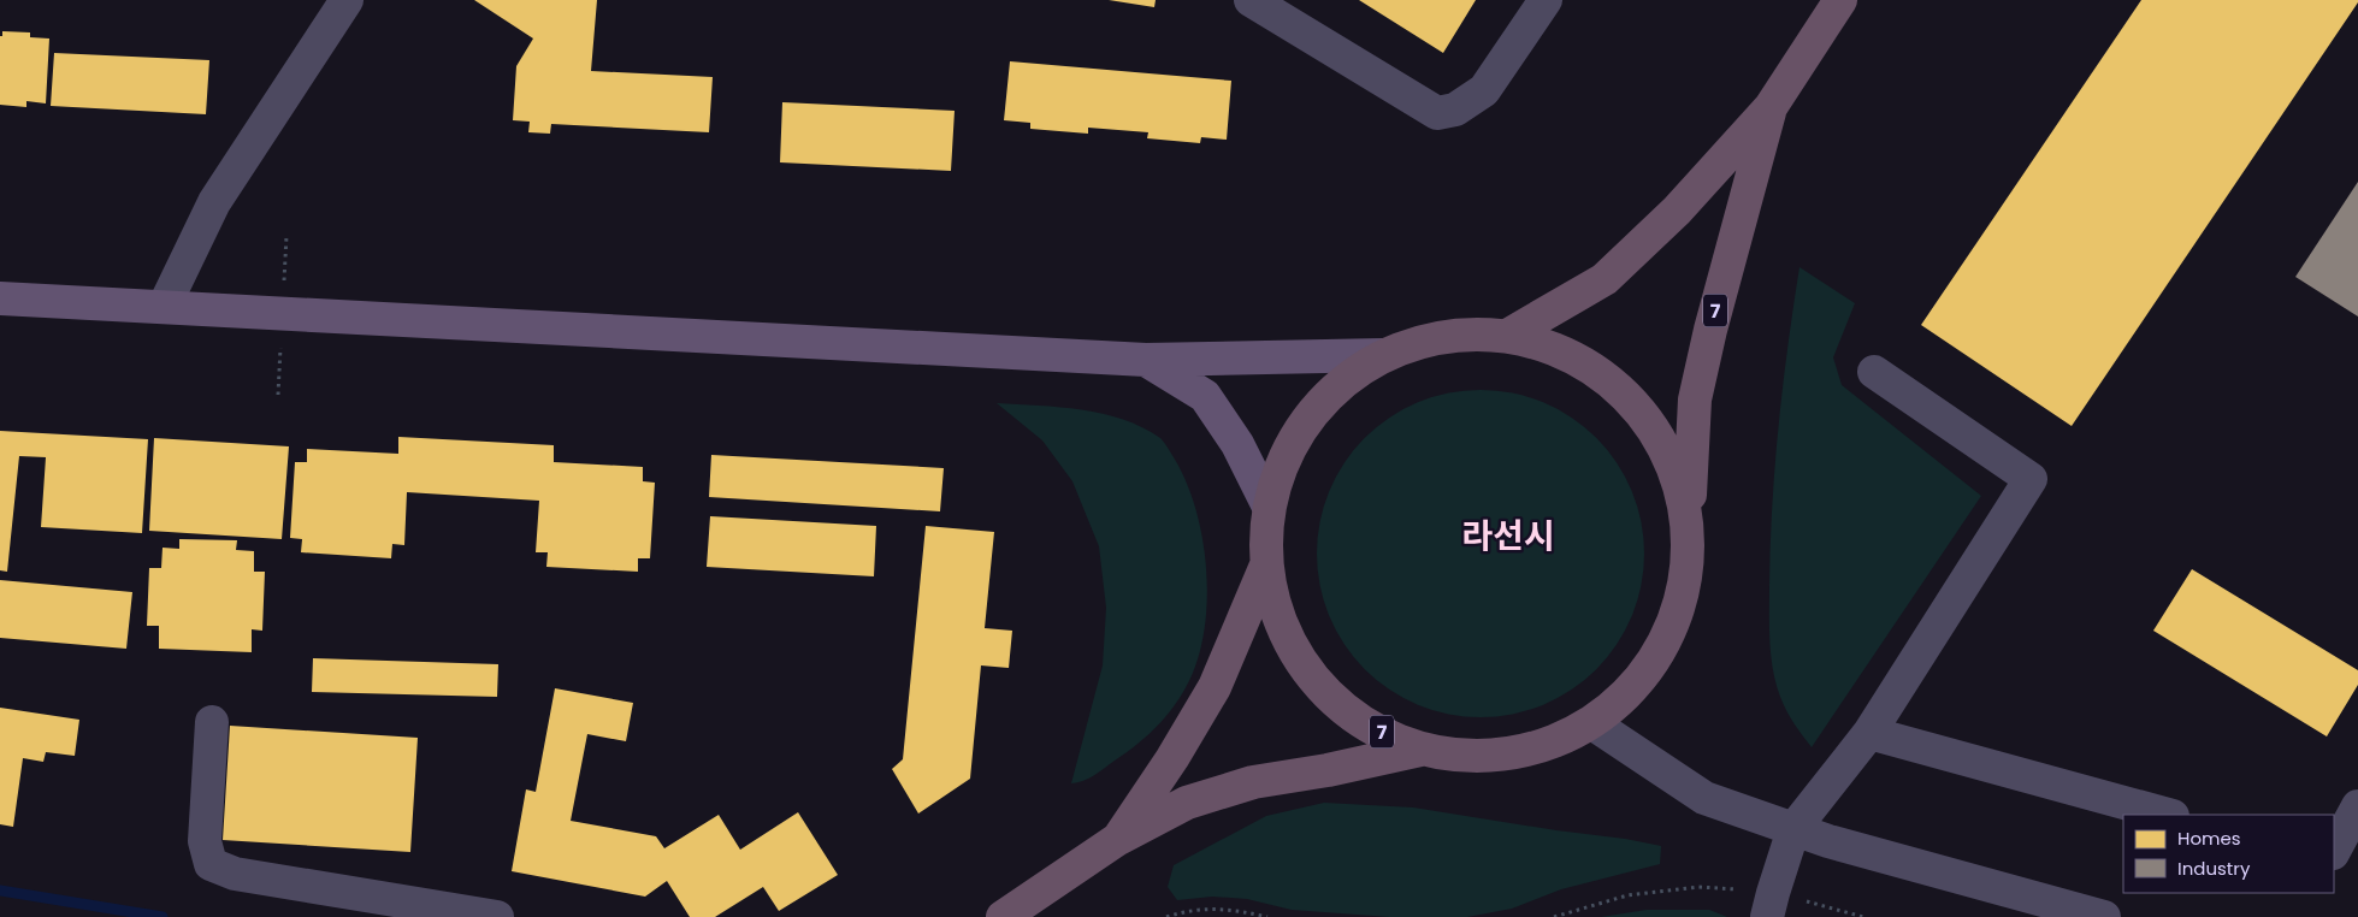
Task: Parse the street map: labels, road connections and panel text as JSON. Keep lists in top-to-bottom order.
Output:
{
  "streets": {
    "highway": ["7"]
  },
  "districts": ["라선시"],
  "legend": ["Homes", "Industry"]
}
